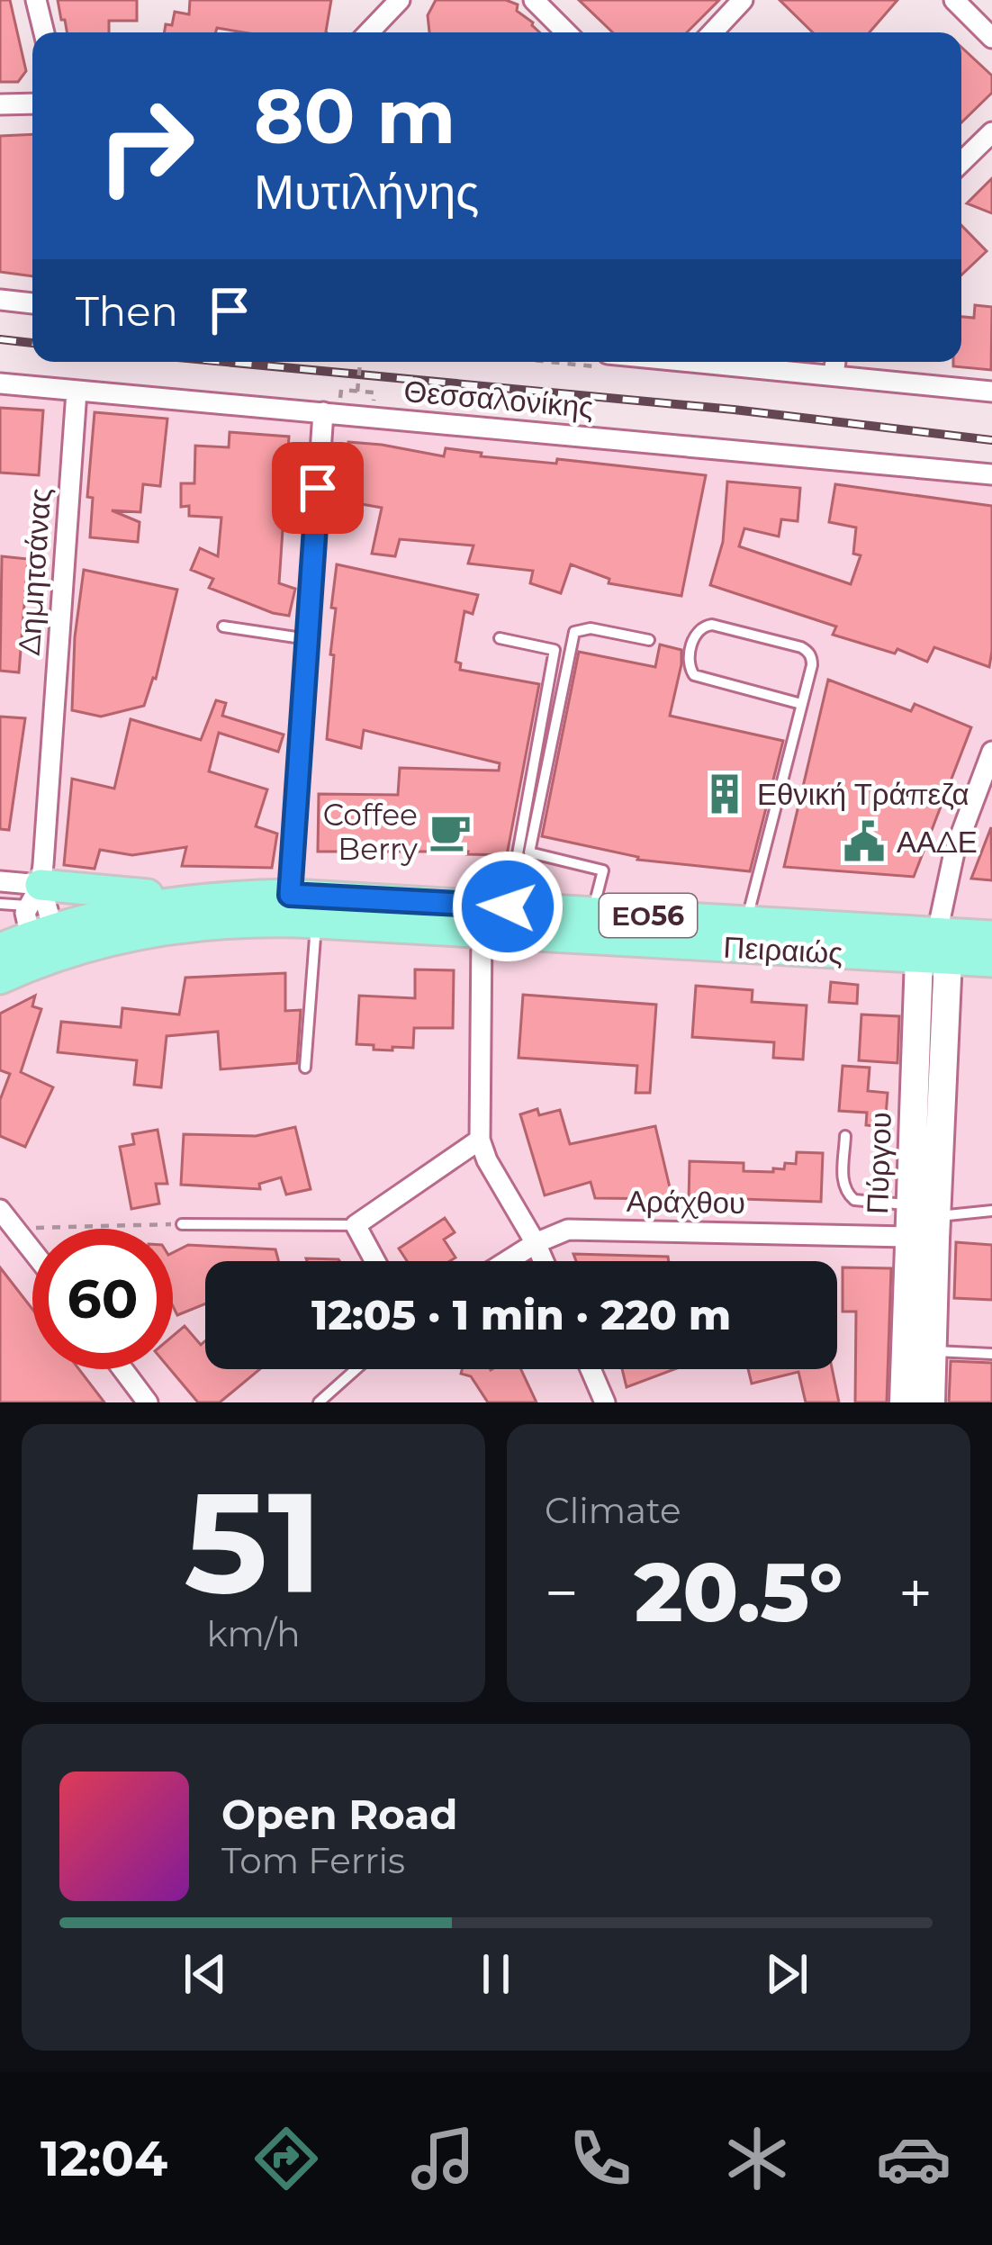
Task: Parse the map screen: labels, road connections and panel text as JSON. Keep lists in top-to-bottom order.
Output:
{
  "streets": {
    "main road": ["ΕΟ56", "Πειραιώς"],
    "street": [
      "Θεσσαλονίκης",
      "Δημητσάνας",
      "Πύργου",
      "Αράχθου"
    ]
  },
  "crossings": [
    ["Θεσσαλονίκης", "Δημητσάνας"],
    ["Δημητσάνας", "Πειραιώς"],
    ["Πειραιώς", "Πύργου"],
    ["Πύργου", "Αράχθου"]
  ],
  "places": {
    "building": ["Εθνική Τράπεζα"],
    "cafe": ["Coffee Berry"],
    "public building": ["ΑΑΔΕ"]
  },
  "page": {
    "turn": ["80 m", "Μυτιλήνης"],
    "then": "Then",
    "limit": "60",
    "trip": "12:05 · 1 min · 220 m",
    "tile": [
      ["51", "km/h"],
      "Climate"
    ],
    "heat": ["−", "20.5°", "+"],
    "song": ["Open Road", "Tom Ferris"],
    "tabs": "12:04"
  }
}
